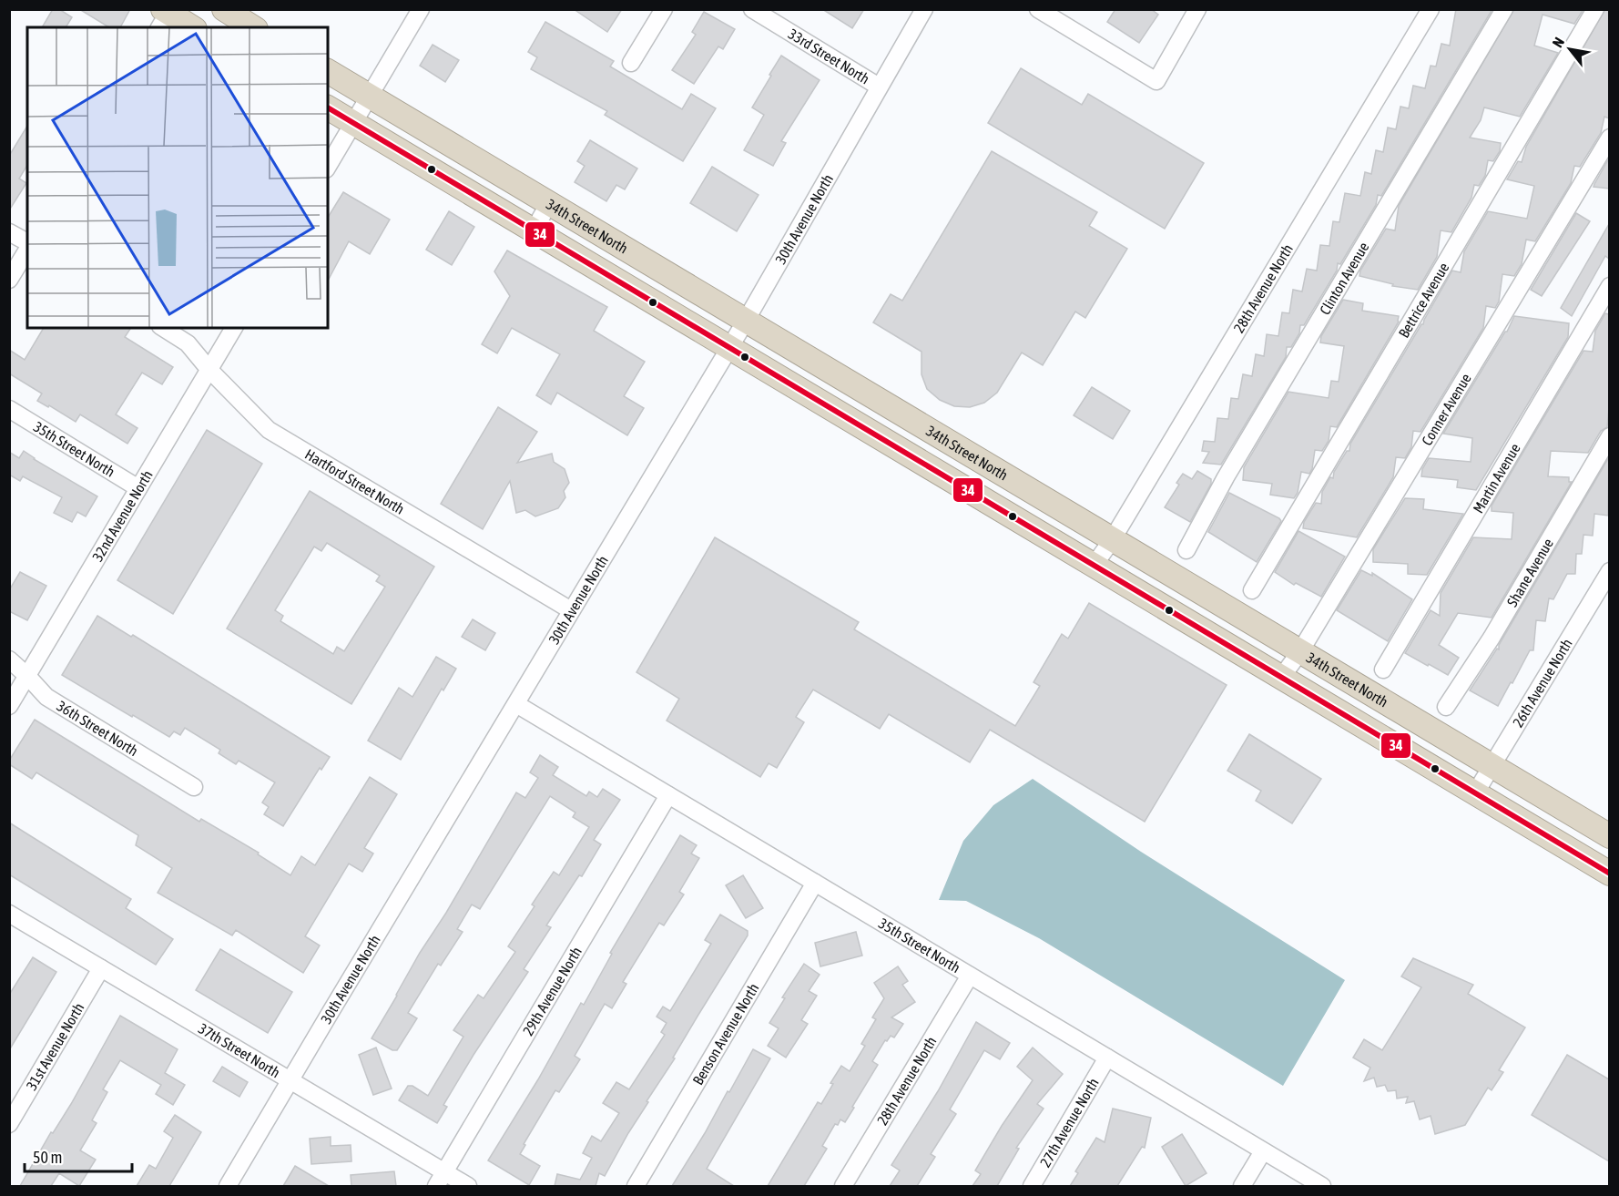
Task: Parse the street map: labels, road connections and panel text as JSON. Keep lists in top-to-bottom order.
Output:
{
  "streets": {
    "highway": ["34th Street North"],
    "street": [
      "33rd Street North",
      "30th Avenue North",
      "Clinton Avenue",
      "28th Avenue North",
      "Bettrice Avenue",
      "Conner Avenue",
      "35th Street North",
      "Martin Avenue",
      "Hartford Street North",
      "32nd Avenue North",
      "Shane Avenue",
      "26th Avenue North",
      "36th Street North",
      "29th Avenue North",
      "Benson Avenue North",
      "31st Avenue North",
      "37th Street North",
      "27th Avenue North"
    ]
  },
  "crossings": [
    ["33rd Street North", "30th Avenue North"],
    ["30th Avenue North", "34th Street North"],
    ["30th Avenue North", "35th Street North"],
    ["30th Avenue North", "Hartford Street North"],
    ["30th Avenue North", "37th Street North"],
    ["34th Street North", "28th Avenue North"],
    ["34th Street North", "Conner Avenue"],
    ["34th Street North", "26th Avenue North"],
    ["28th Avenue North", "35th Street North"],
    ["35th Street North", "32nd Avenue North"],
    ["35th Street North", "29th Avenue North"],
    ["35th Street North", "Benson Avenue North"],
    ["35th Street North", "27th Avenue North"],
    ["Hartford Street North", "32nd Avenue North"],
    ["32nd Avenue North", "36th Street North"],
    ["29th Avenue North", "37th Street North"],
    ["31st Avenue North", "37th Street North"]
  ],
  "lines": ["transit line 34"],
  "scale_bar": "50 m",
  "north": "top left"
}
